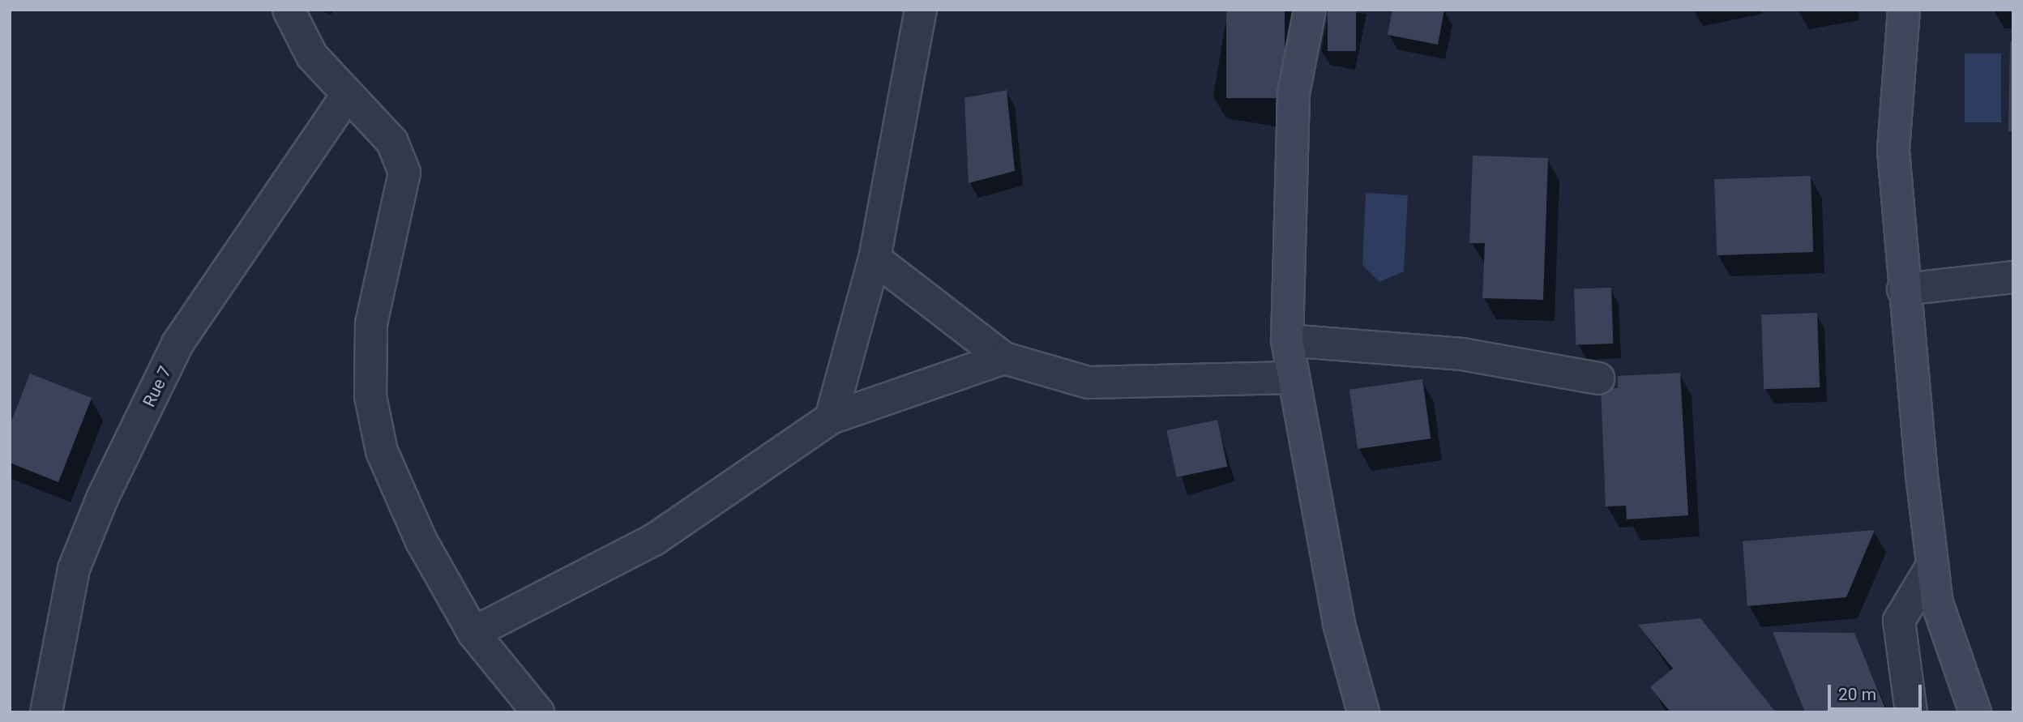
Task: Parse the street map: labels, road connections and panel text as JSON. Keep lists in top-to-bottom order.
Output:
{
  "streets": {
    "street": ["Rue 7"]
  },
  "scale_bar": "20 m"
}
